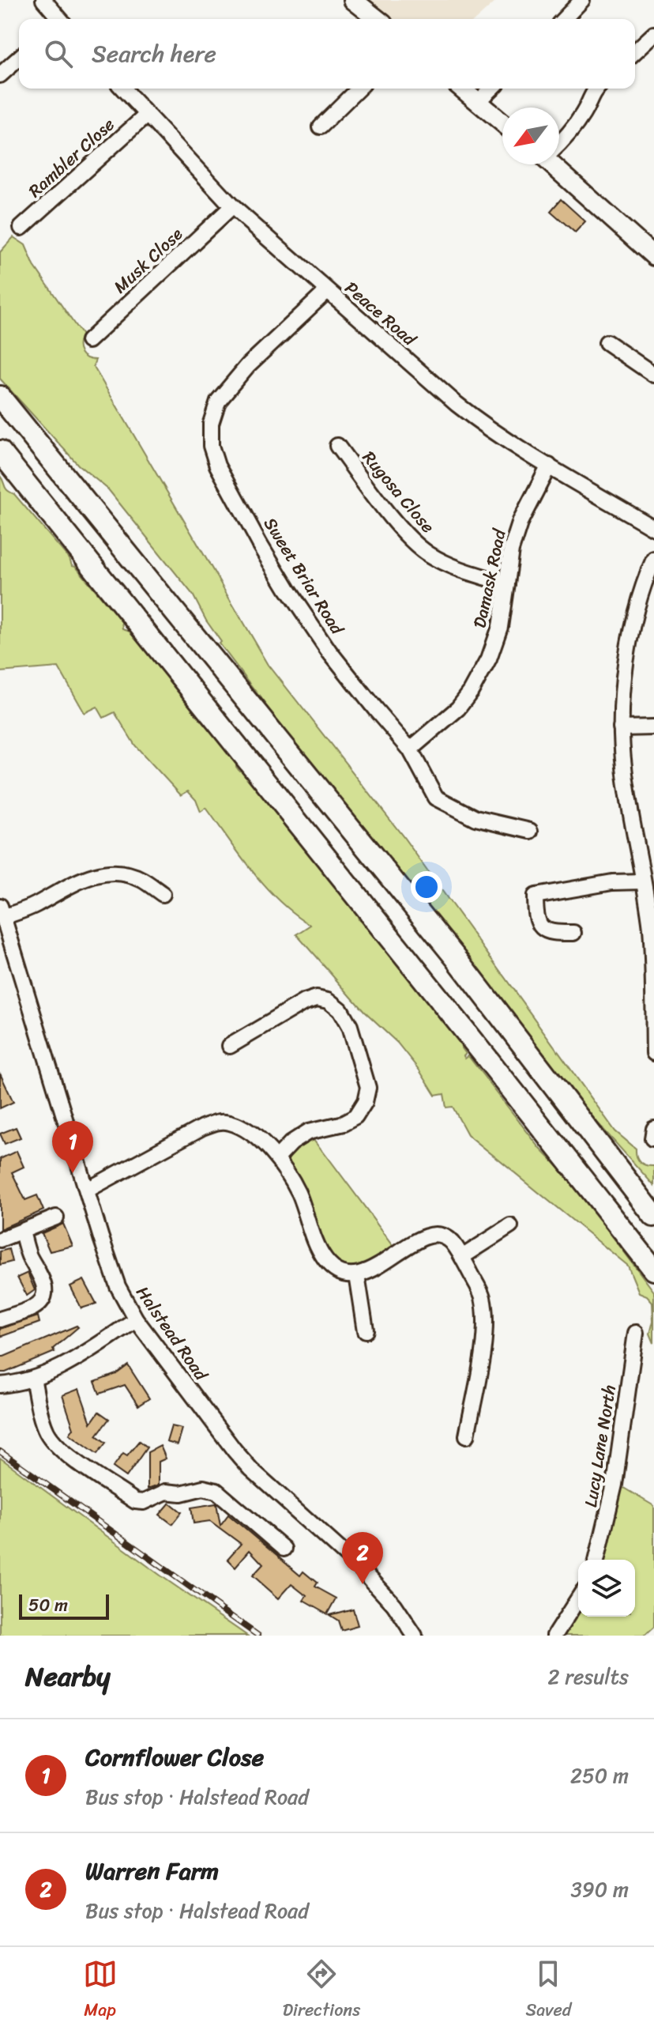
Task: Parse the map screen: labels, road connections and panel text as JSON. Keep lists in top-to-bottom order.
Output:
{
  "streets": {
    "street": [
      "Rambler Close",
      "Musk Close",
      "Peace Road",
      "Rugosa Close",
      "Sweet Briar Road",
      "Damask Road",
      "Halstead Road",
      "Lucy Lane North"
    ]
  },
  "crossings": [
    ["Rambler Close", "Peace Road"],
    ["Musk Close", "Peace Road"],
    ["Peace Road", "Sweet Briar Road"],
    ["Peace Road", "Damask Road"],
    ["Rugosa Close", "Damask Road"],
    ["Sweet Briar Road", "Damask Road"]
  ],
  "scale_bar": "50 m",
  "north": "bottom left",
  "page": {
    "search": "Search here",
    "pins": ["1", "2"],
    "scale": "50 m",
    "heading": ["Nearby", "2 results"],
    "list": [
      {
        "mark": "1",
        "name": "Cornflower Close",
        "note": "Bus stop · Halstead Road",
        "value": "250 m"
      },
      {
        "mark": "2",
        "name": "Warren Farm",
        "note": "Bus stop · Halstead Road",
        "value": "390 m"
      }
    ],
    "nav": ["Map", "Directions", "Saved"]
  }
}
